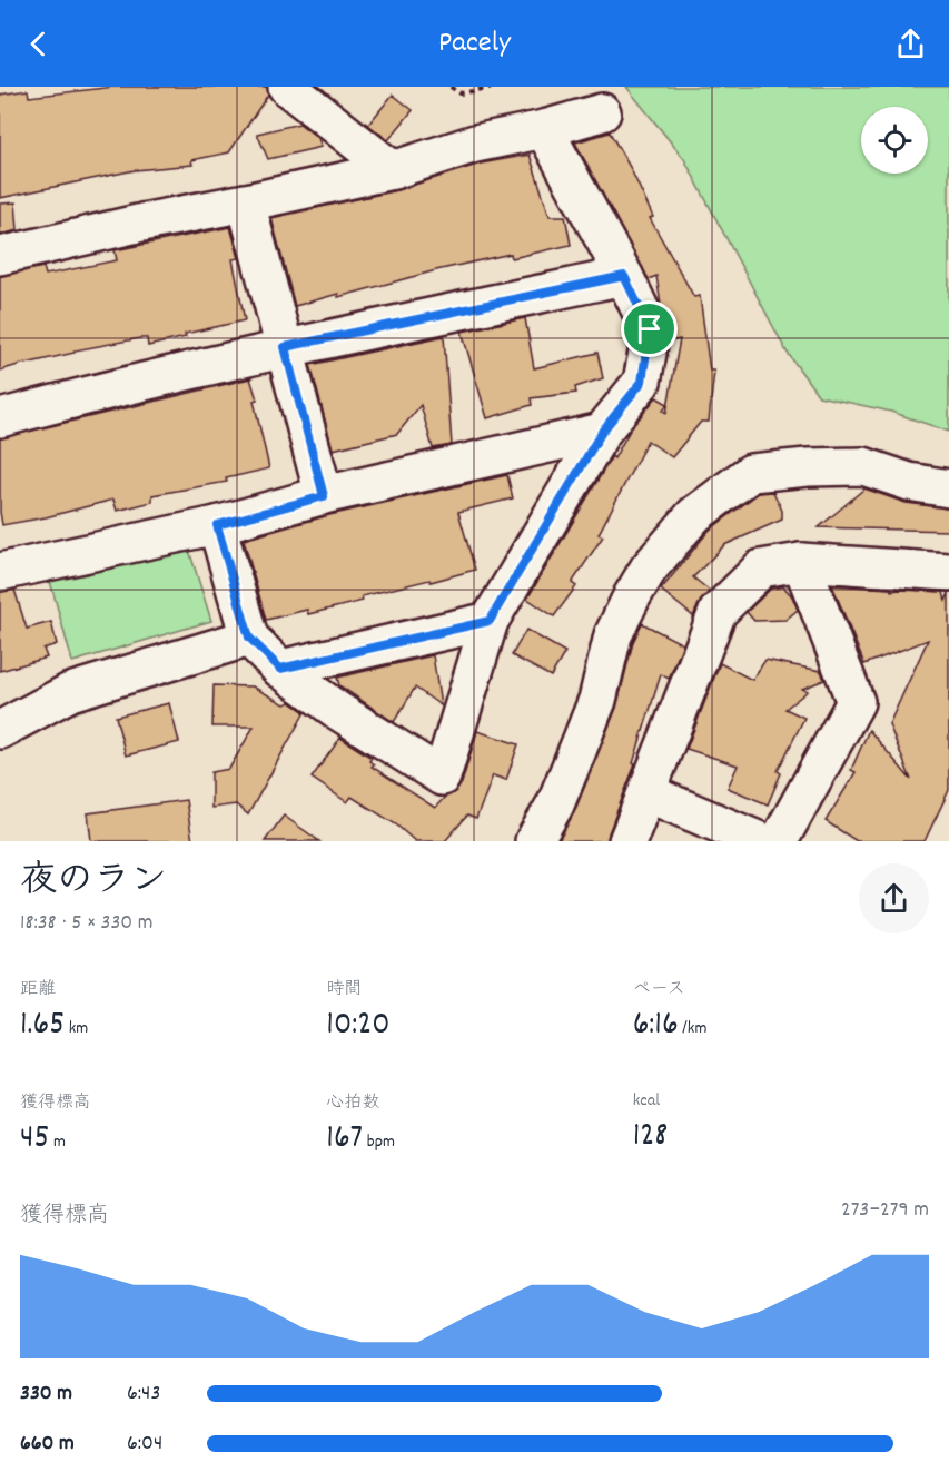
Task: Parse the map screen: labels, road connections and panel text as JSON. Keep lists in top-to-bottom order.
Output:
{
  "page": {
    "header": "Pacely",
    "heading": ["夜のラン", "18:38 · 5 × 330 m"],
    "stats": [
      ["距離", "1.65 km"],
      ["時間", "10:20"],
      ["ペース", "6:16 /km"],
      ["獲得標高", "45 m"],
      ["心拍数", "167 bpm"],
      ["kcal", "128"]
    ],
    "chart": ["獲得標高", "273–279 m"],
    "list": [
      {
        "name": "330 m",
        "note": "6:43"
      },
      {
        "name": "660 m",
        "note": "6:04"
      }
    ]
  }
}
